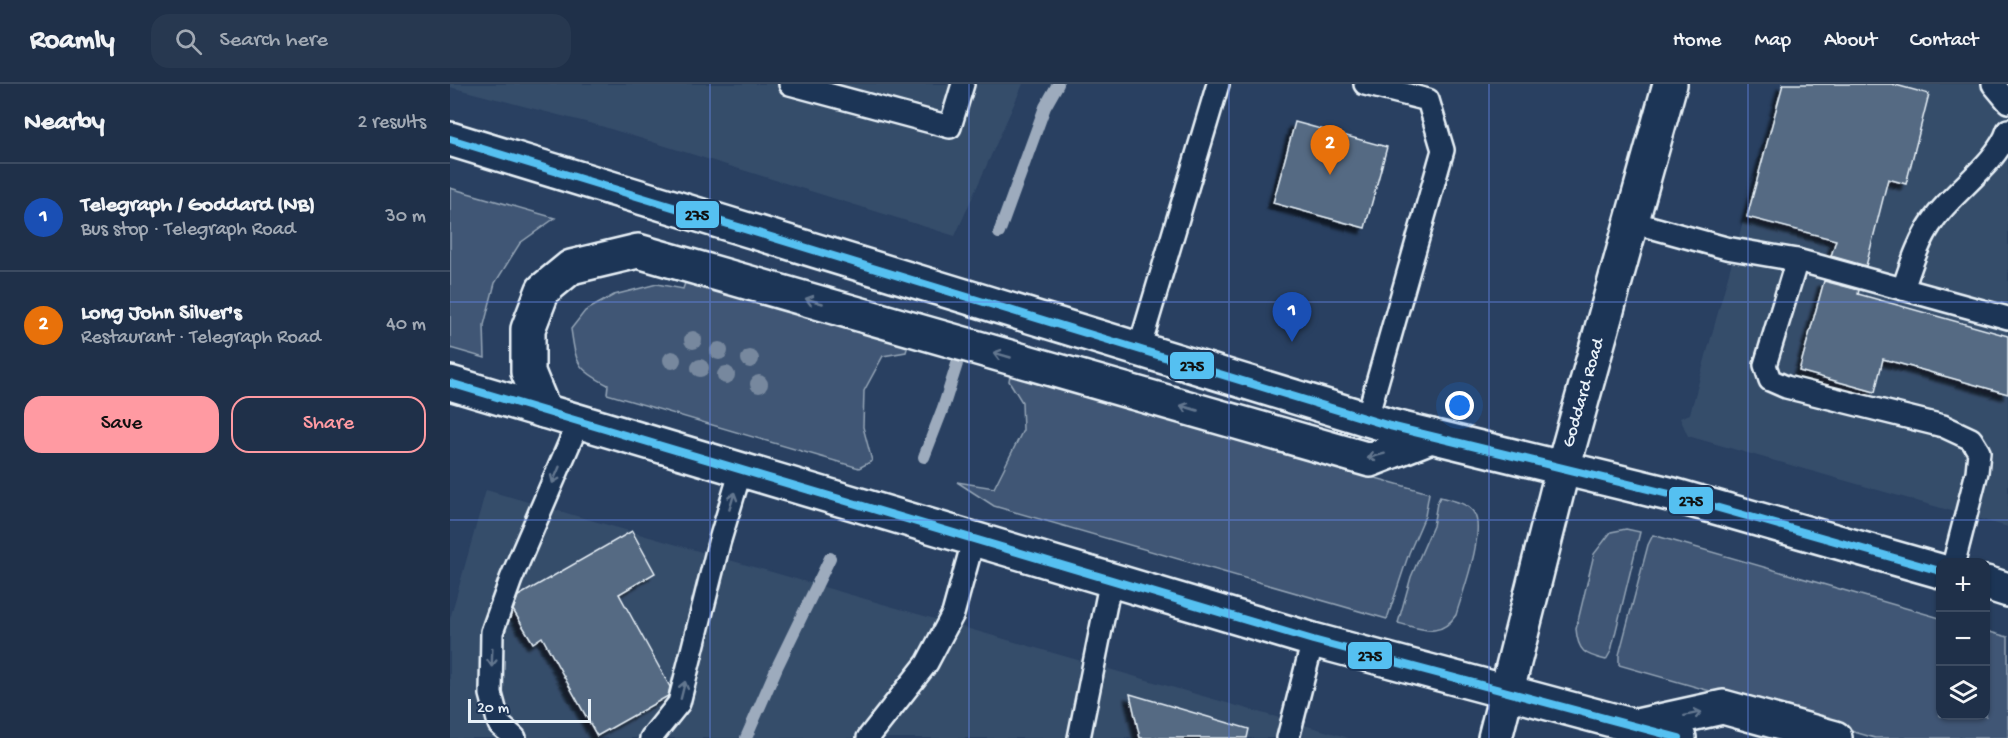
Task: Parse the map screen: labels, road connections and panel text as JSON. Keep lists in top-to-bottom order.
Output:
{
  "streets": {
    "main road": ["Goddard Road"]
  },
  "lines": ["transit line 275"],
  "scale_bar": "20 m",
  "page": {
    "header": "Roamly",
    "search": "Search here",
    "nav": [
      "Home",
      "Map",
      "About",
      "Contact"
    ],
    "heading": ["Nearby", "2 results"],
    "pins": ["2", "1"],
    "list": [
      {
        "mark": "1",
        "name": "Telegraph / Goddard (NB)",
        "note": "Bus stop · Telegraph Road",
        "value": "30 m"
      },
      {
        "mark": "2",
        "name": "Long John Silver's",
        "note": "Restaurant · Telegraph Road",
        "value": "40 m"
      }
    ],
    "buttons": ["Save", "Share"],
    "map_buttons": ["+", "−"],
    "scale": "20 m"
  }
}
